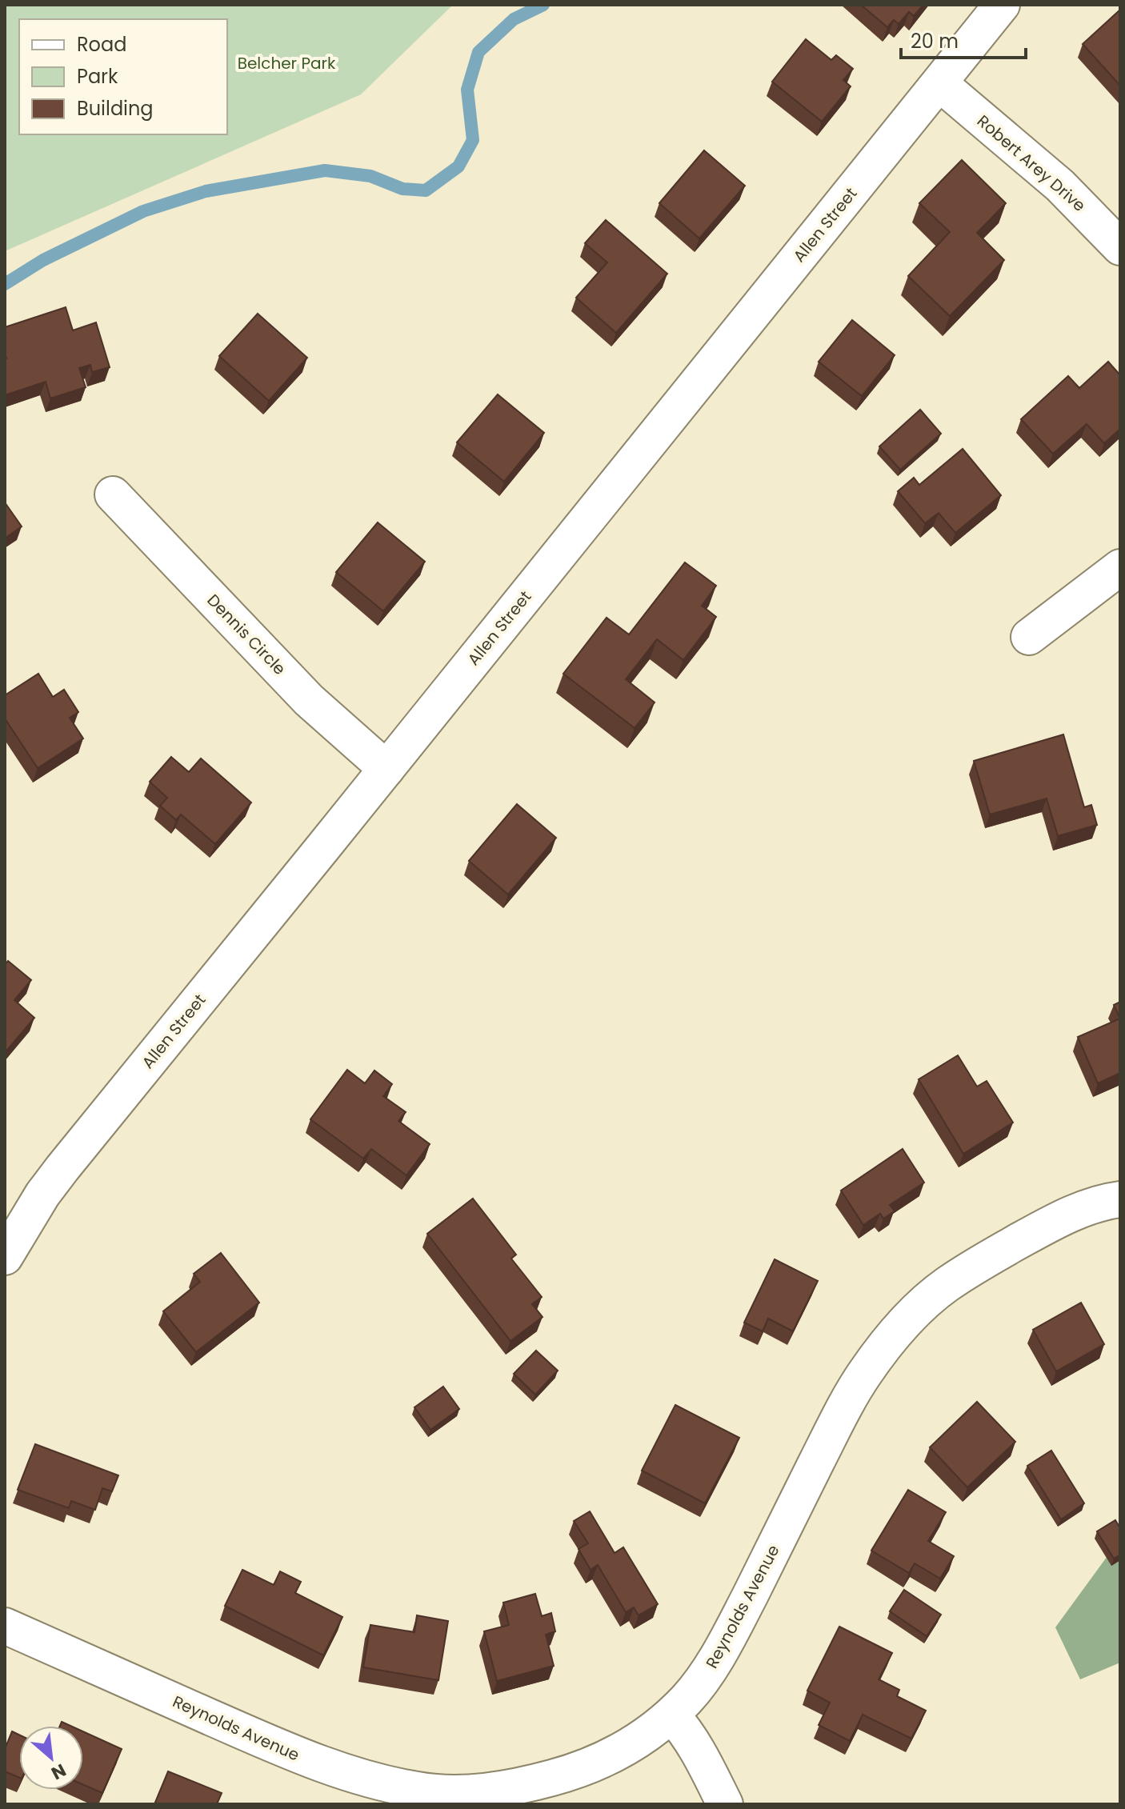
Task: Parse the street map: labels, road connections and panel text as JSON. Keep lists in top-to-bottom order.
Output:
{
  "streets": {
    "street": [
      "Robert Arey Drive",
      "Allen Street",
      "Dennis Circle",
      "Reynolds Avenue"
    ]
  },
  "crossings": [
    ["Robert Arey Drive", "Allen Street"],
    ["Allen Street", "Dennis Circle"]
  ],
  "parks": ["Belcher Park"],
  "legend": ["Road", "Park", "Building"],
  "scale_bar": "20 m",
  "north": "bottom right"
}
